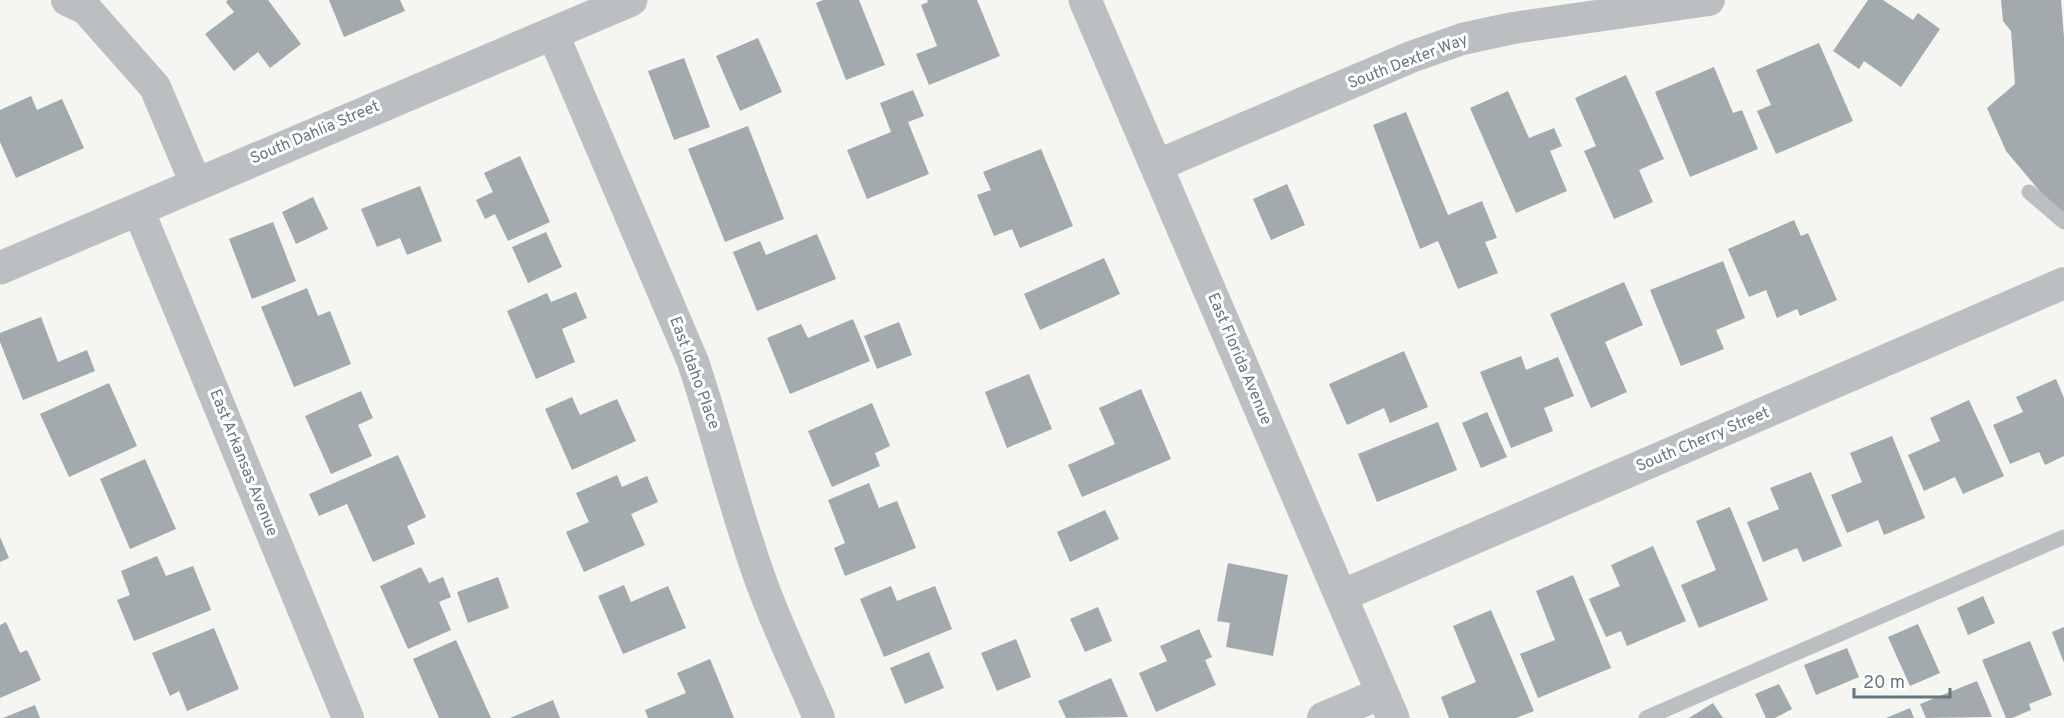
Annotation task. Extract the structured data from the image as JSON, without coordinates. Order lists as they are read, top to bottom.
{
  "streets": {
    "street": [
      "South Dexter Way",
      "South Dahlia Street",
      "East Florida Avenue",
      "East Idaho Place",
      "South Cherry Street",
      "East Arkansas Avenue"
    ]
  },
  "crossings": [
    ["South Dexter Way", "East Florida Avenue"],
    ["South Dahlia Street", "East Idaho Place"],
    ["South Dahlia Street", "East Arkansas Avenue"],
    ["East Florida Avenue", "South Cherry Street"]
  ],
  "scale_bar": "20 m"
}
